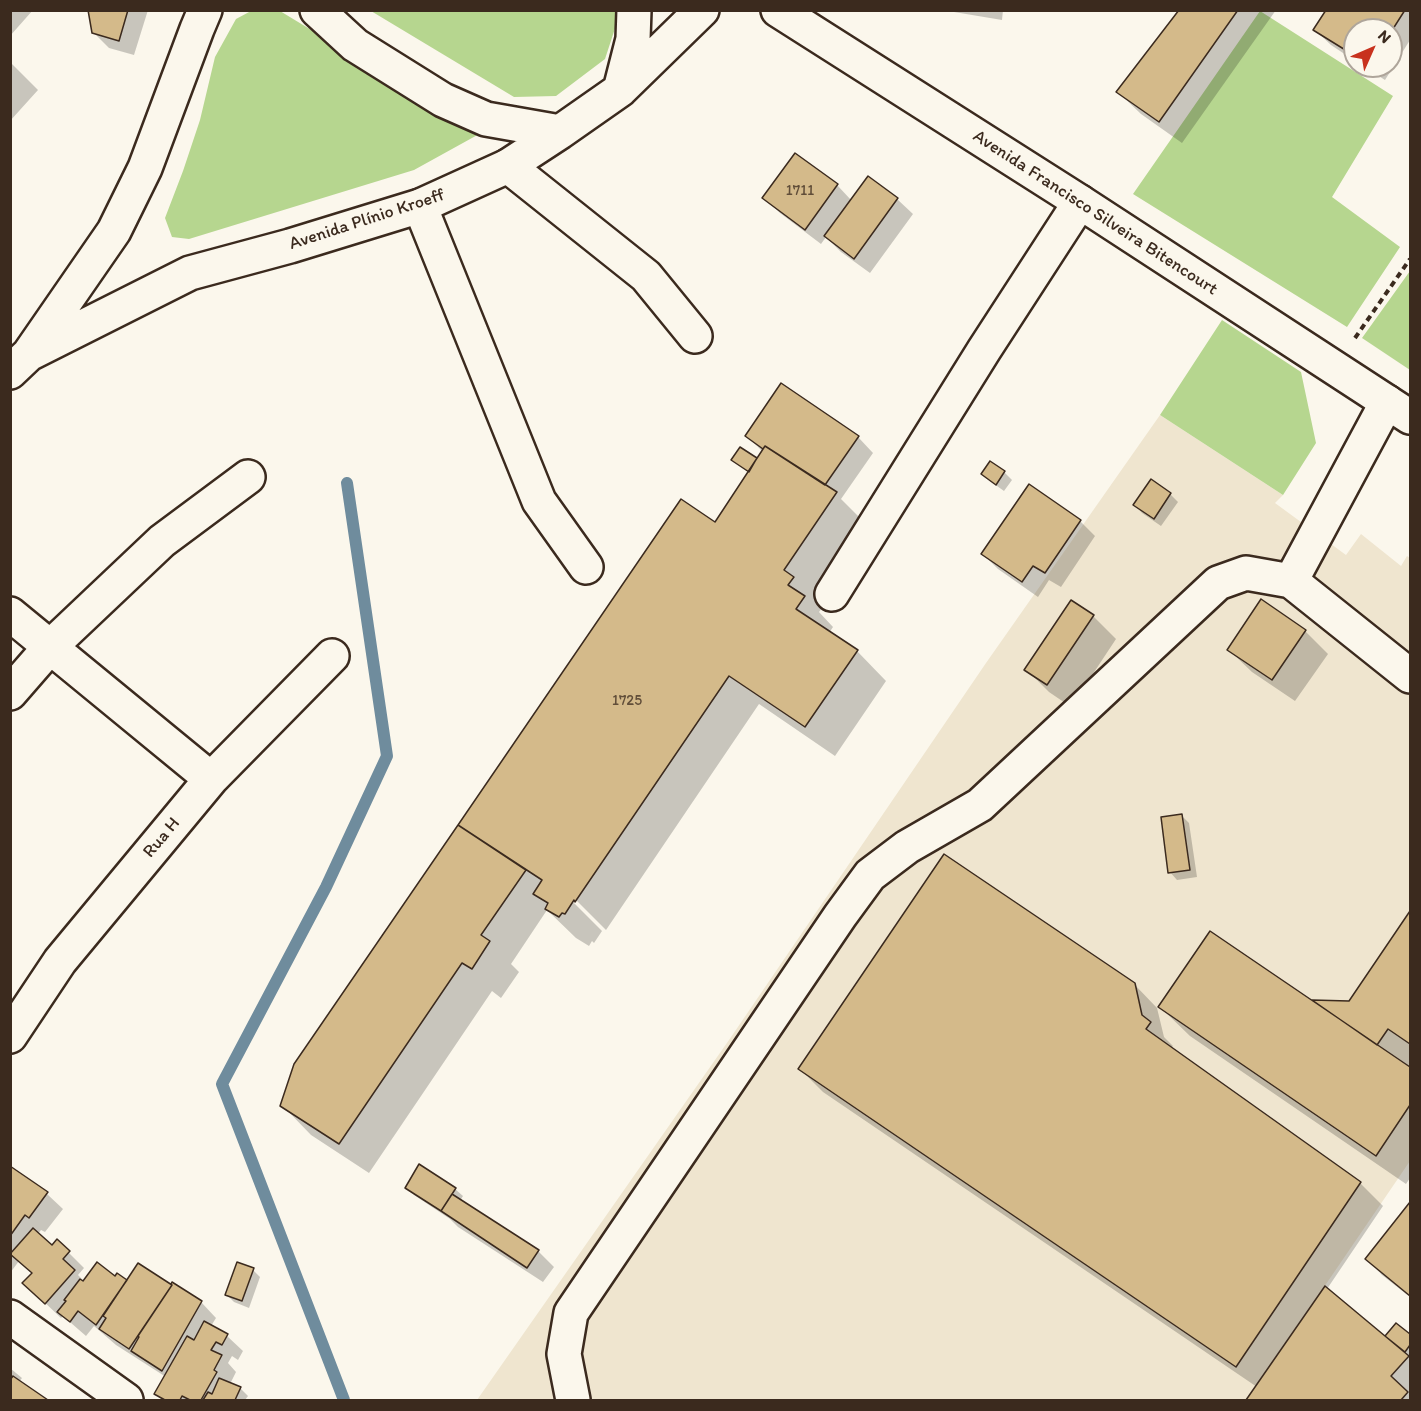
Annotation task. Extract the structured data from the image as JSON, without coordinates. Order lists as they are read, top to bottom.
{
  "streets": {
    "main road": ["Avenida Francisco Silveira Bitencourt", "Avenida Plínio Kroeff", "Rua H"]
  },
  "house_numbers": ["1711", "1725"],
  "north": "top right"
}
